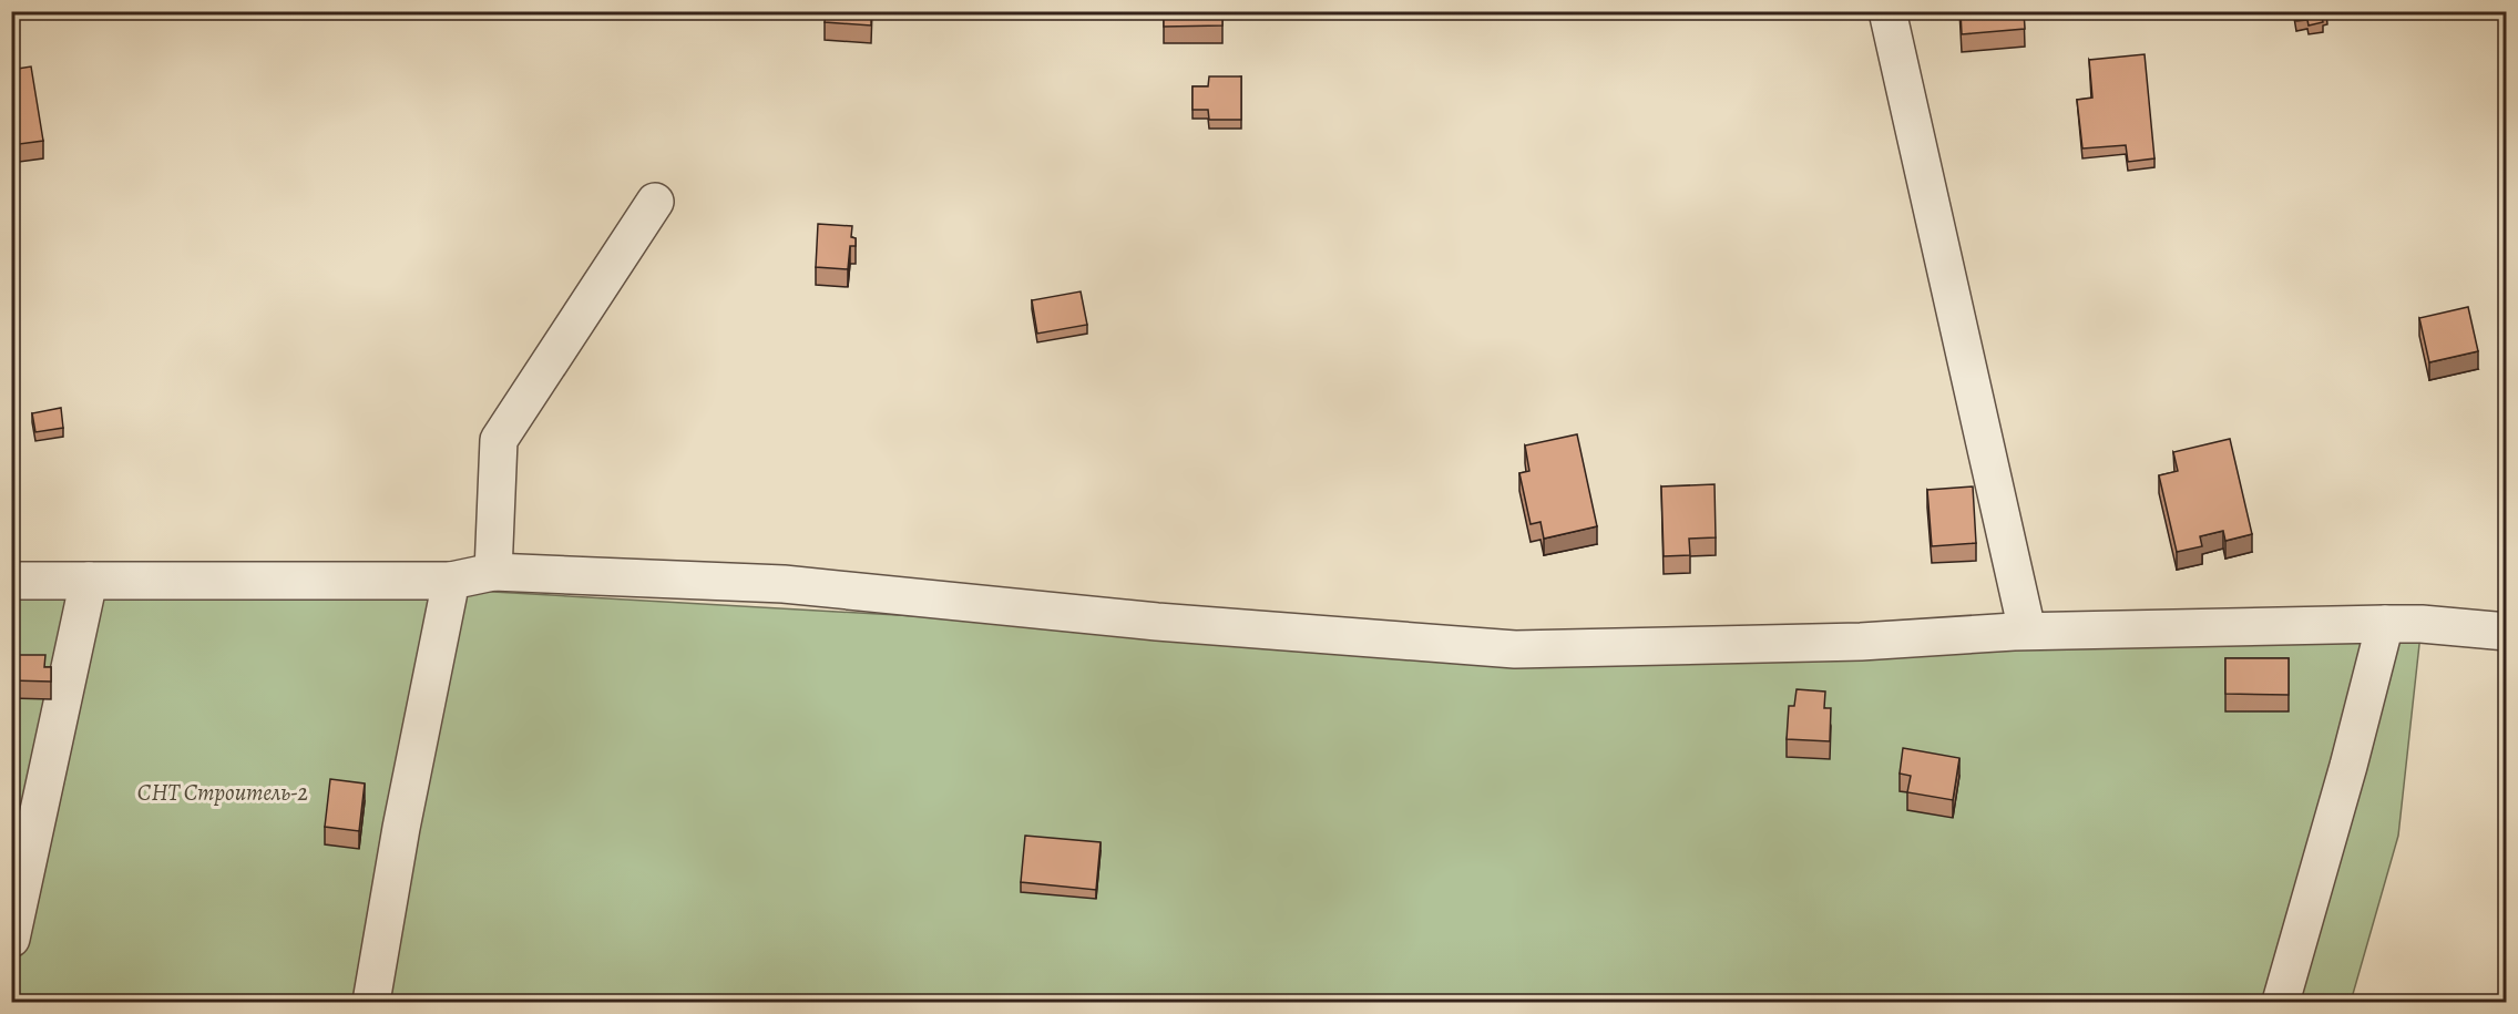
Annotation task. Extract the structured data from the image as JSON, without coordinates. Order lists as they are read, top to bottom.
{
  "parks": ["СНТ Строитель-2"]
}
